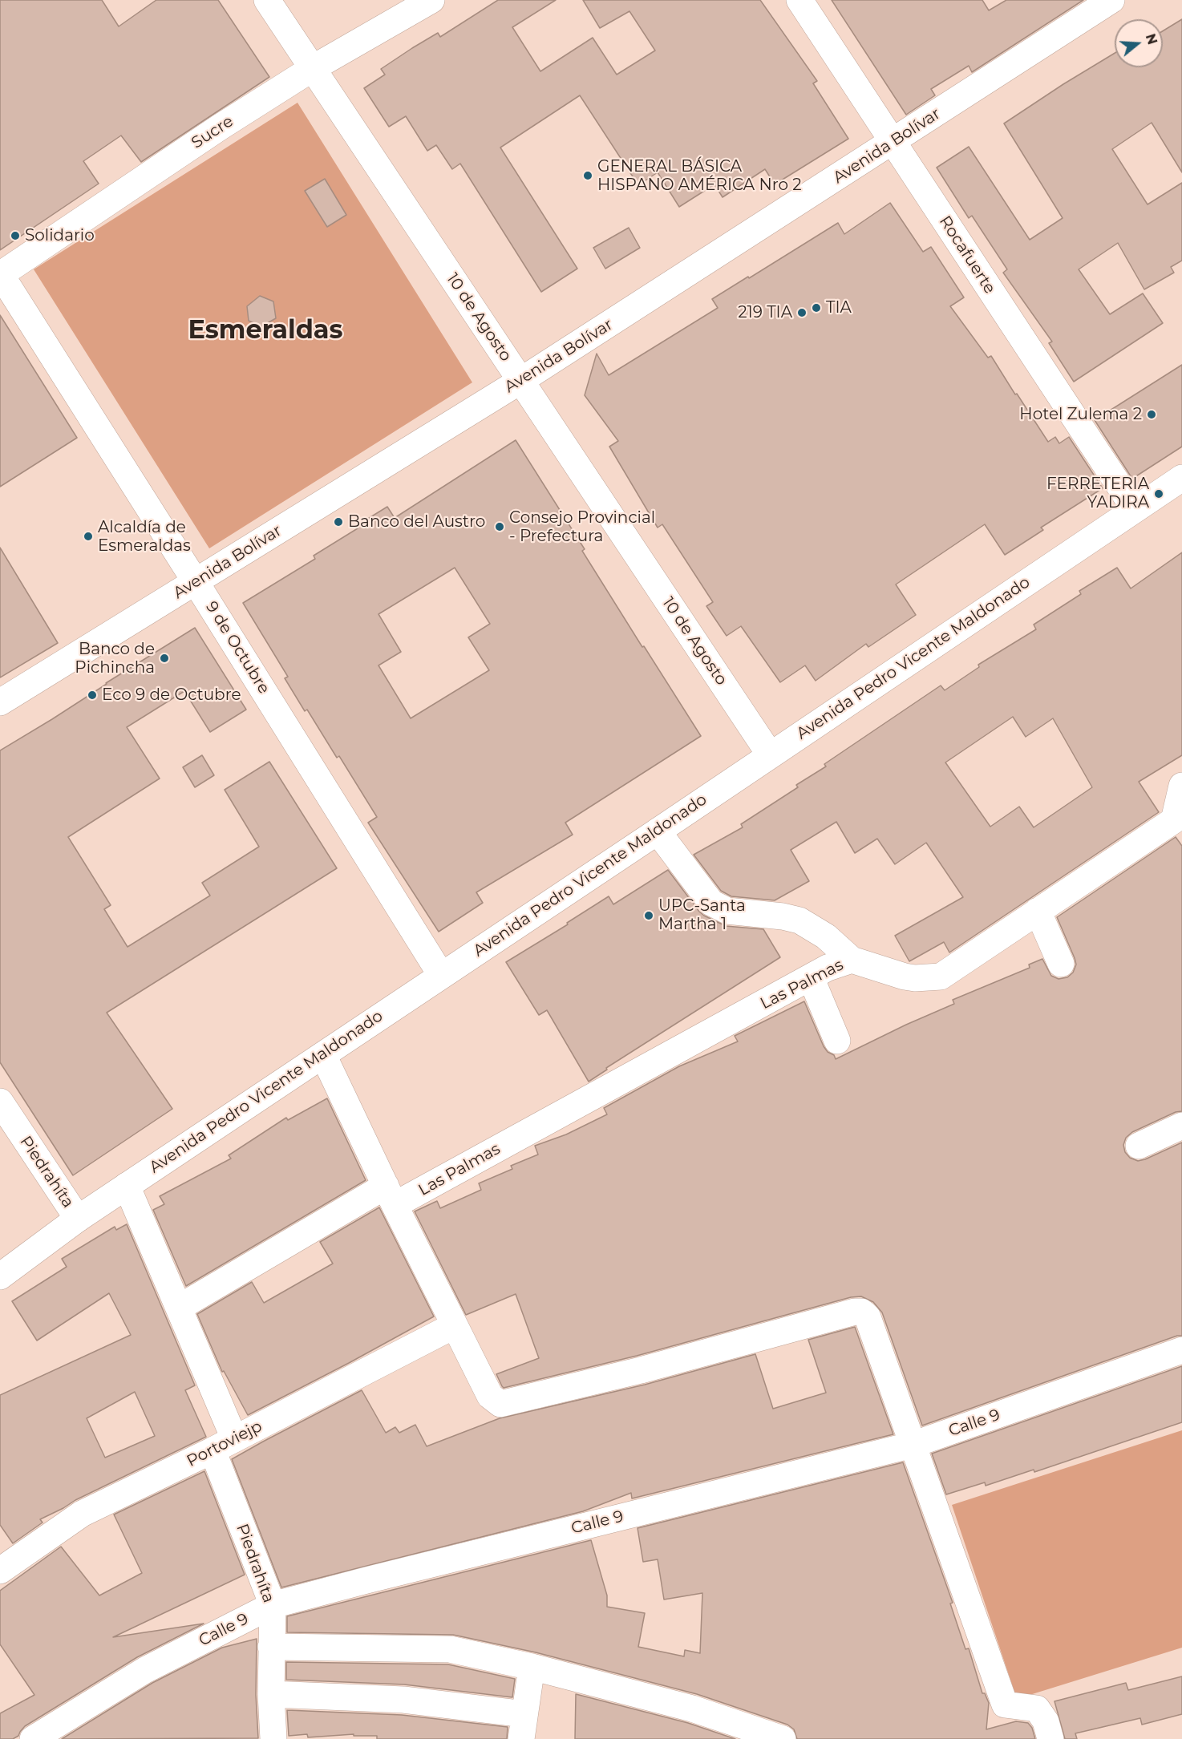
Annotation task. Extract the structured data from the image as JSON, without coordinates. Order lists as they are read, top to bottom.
{
  "streets": {
    "street": [
      "Sucre",
      "Avenida Bolívar",
      "Rocafuerte",
      "10 de Agosto",
      "9 de Octubre",
      "Avenida Pedro Vicente Maldonado",
      "Las Palmas",
      "Piedrahíta",
      "Calle 9",
      "Portoviejp"
    ]
  },
  "crossings": [
    ["Sucre", "10 de Agosto"],
    ["Sucre", "9 de Octubre"],
    ["Avenida Bolívar", "Rocafuerte"],
    ["Avenida Bolívar", "10 de Agosto"],
    ["Avenida Bolívar", "9 de Octubre"],
    ["Rocafuerte", "Avenida Pedro Vicente Maldonado"],
    ["10 de Agosto", "Avenida Pedro Vicente Maldonado"],
    ["9 de Octubre", "Avenida Pedro Vicente Maldonado"],
    ["Avenida Pedro Vicente Maldonado", "Piedrahíta"],
    ["Las Palmas", "Piedrahíta"],
    ["Piedrahíta", "Calle 9"],
    ["Piedrahíta", "Portoviejp"]
  ],
  "districts": ["Esmeraldas"],
  "places": [
    "GENERAL BÁSICA HISPANO AMÉRICA Nro 2",
    "Solidario",
    "TIA",
    "219 TIA",
    "Hotel Zulema 2",
    "FERRETERIA YADIRA",
    "Banco del Austro",
    "Consejo Provincial - Prefectura",
    "Alcaldía de Esmeraldas",
    "Banco de Pichincha",
    "Eco 9 de Octubre",
    "UPC-Santa Martha 1"
  ],
  "north": "right"
}
